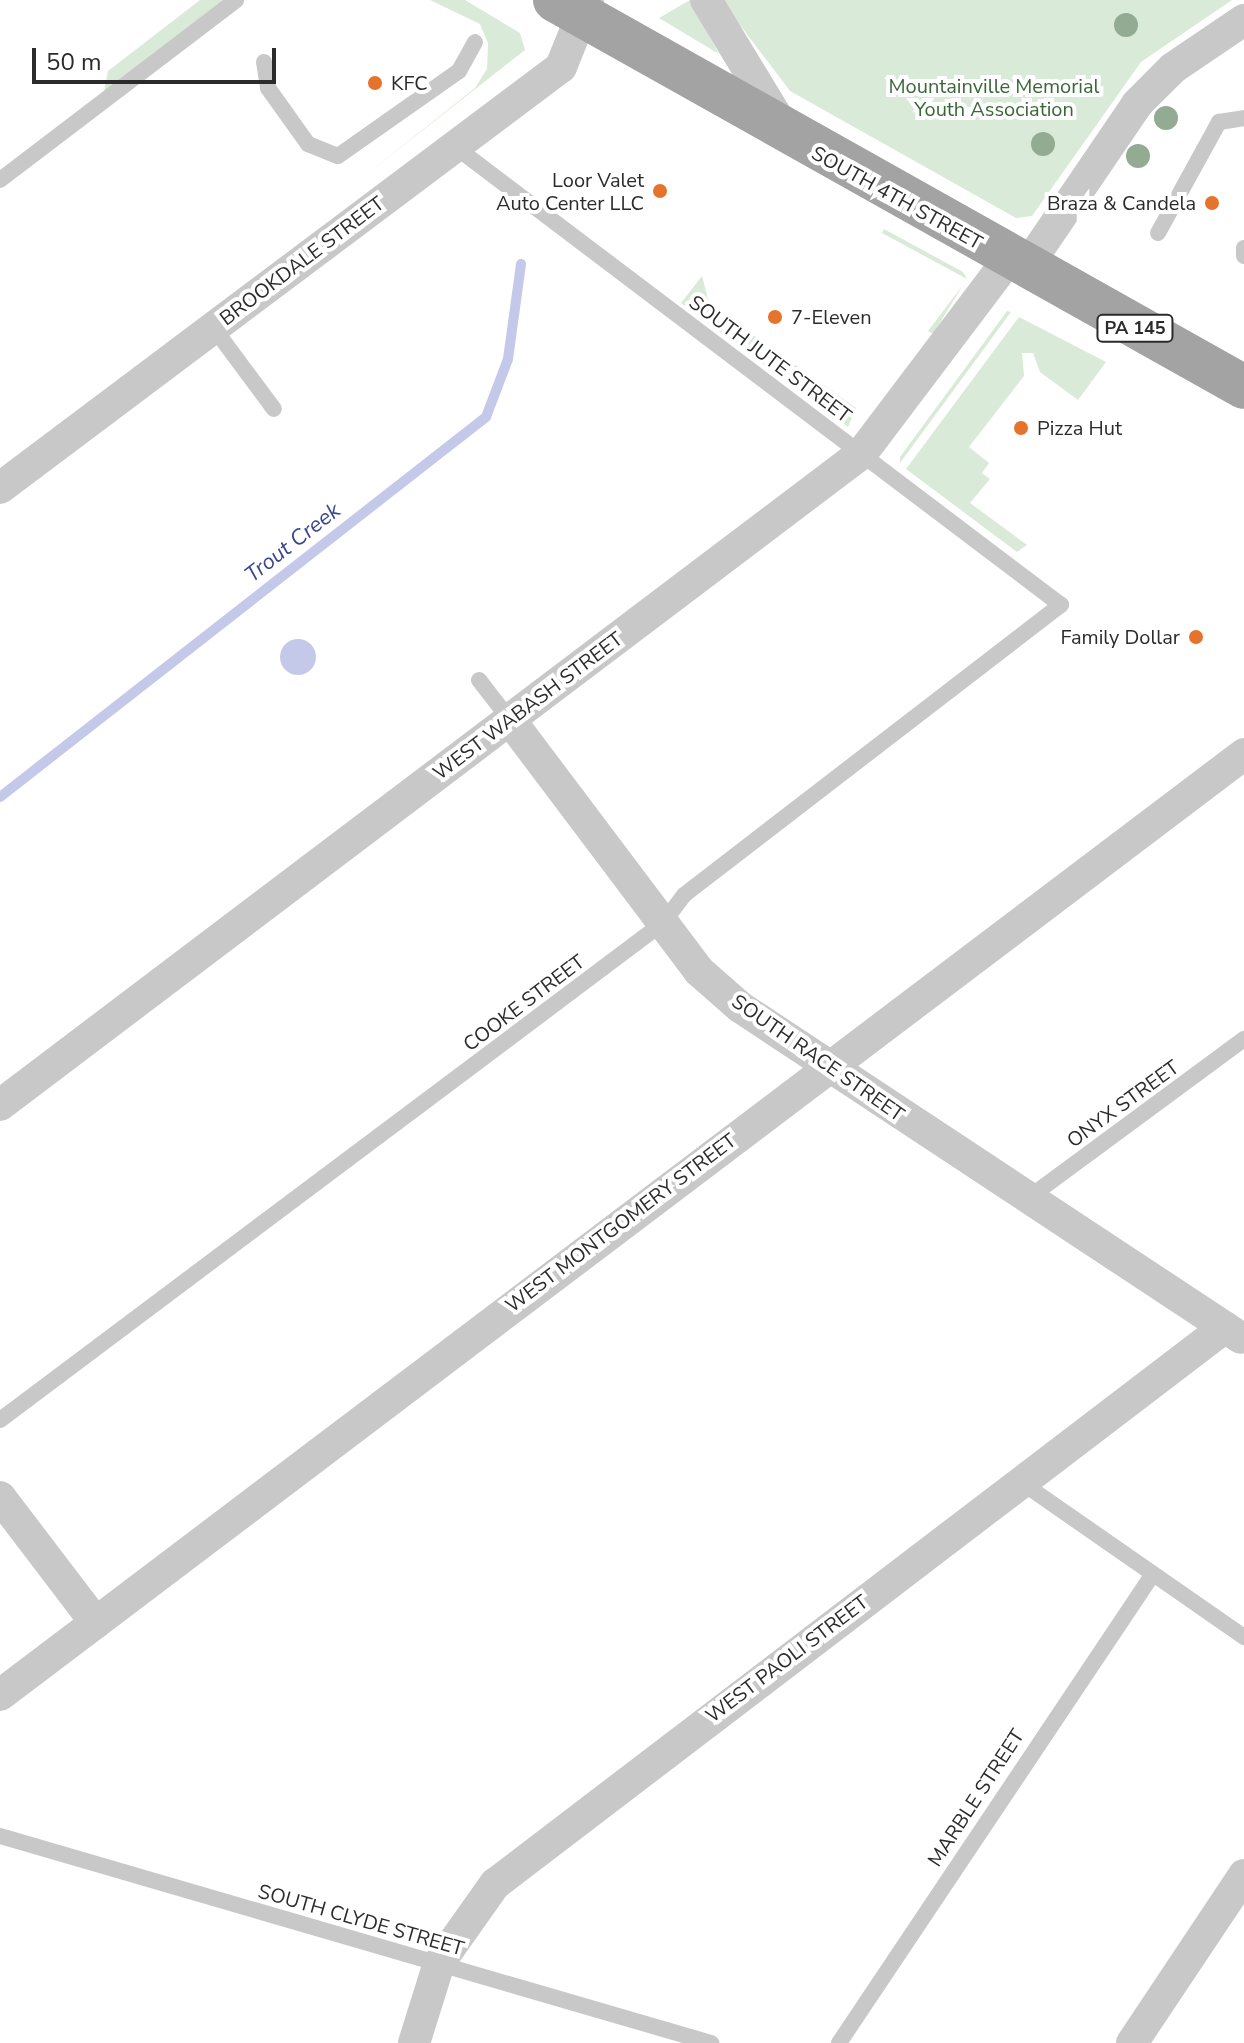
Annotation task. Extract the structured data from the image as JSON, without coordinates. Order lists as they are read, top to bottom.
{
  "streets": {
    "main road": ["SOUTH 4TH STREET", "PA 145"],
    "street": [
      "BROOKDALE STREET",
      "WEST WABASH STREET",
      "SOUTH RACE STREET",
      "WEST MONTGOMERY STREET",
      "WEST PAOLI STREET"
    ],
    "lane": [
      "SOUTH JUTE STREET",
      "COOKE STREET",
      "ONYX STREET",
      "MARBLE STREET",
      "SOUTH CLYDE STREET"
    ]
  },
  "crossings": [
    ["SOUTH 4TH STREET", "BROOKDALE STREET"],
    ["SOUTH 4TH STREET", "WEST WABASH STREET"],
    ["BROOKDALE STREET", "SOUTH JUTE STREET"],
    ["SOUTH JUTE STREET", "WEST WABASH STREET"],
    ["SOUTH JUTE STREET", "COOKE STREET"],
    ["WEST WABASH STREET", "SOUTH RACE STREET"],
    ["COOKE STREET", "SOUTH RACE STREET"],
    ["SOUTH RACE STREET", "ONYX STREET"],
    ["SOUTH RACE STREET", "WEST MONTGOMERY STREET"],
    ["SOUTH RACE STREET", "WEST PAOLI STREET"],
    ["WEST PAOLI STREET", "SOUTH CLYDE STREET"]
  ],
  "water": ["Trout Creek"],
  "parks": ["Mountainville Memorial Youth Association"],
  "places": [
    "KFC",
    "Loor Valet Auto Center LLC",
    "Braza & Candela",
    "7-Eleven",
    "Pizza Hut",
    "Family Dollar"
  ],
  "scale_bar": "50 m"
}
